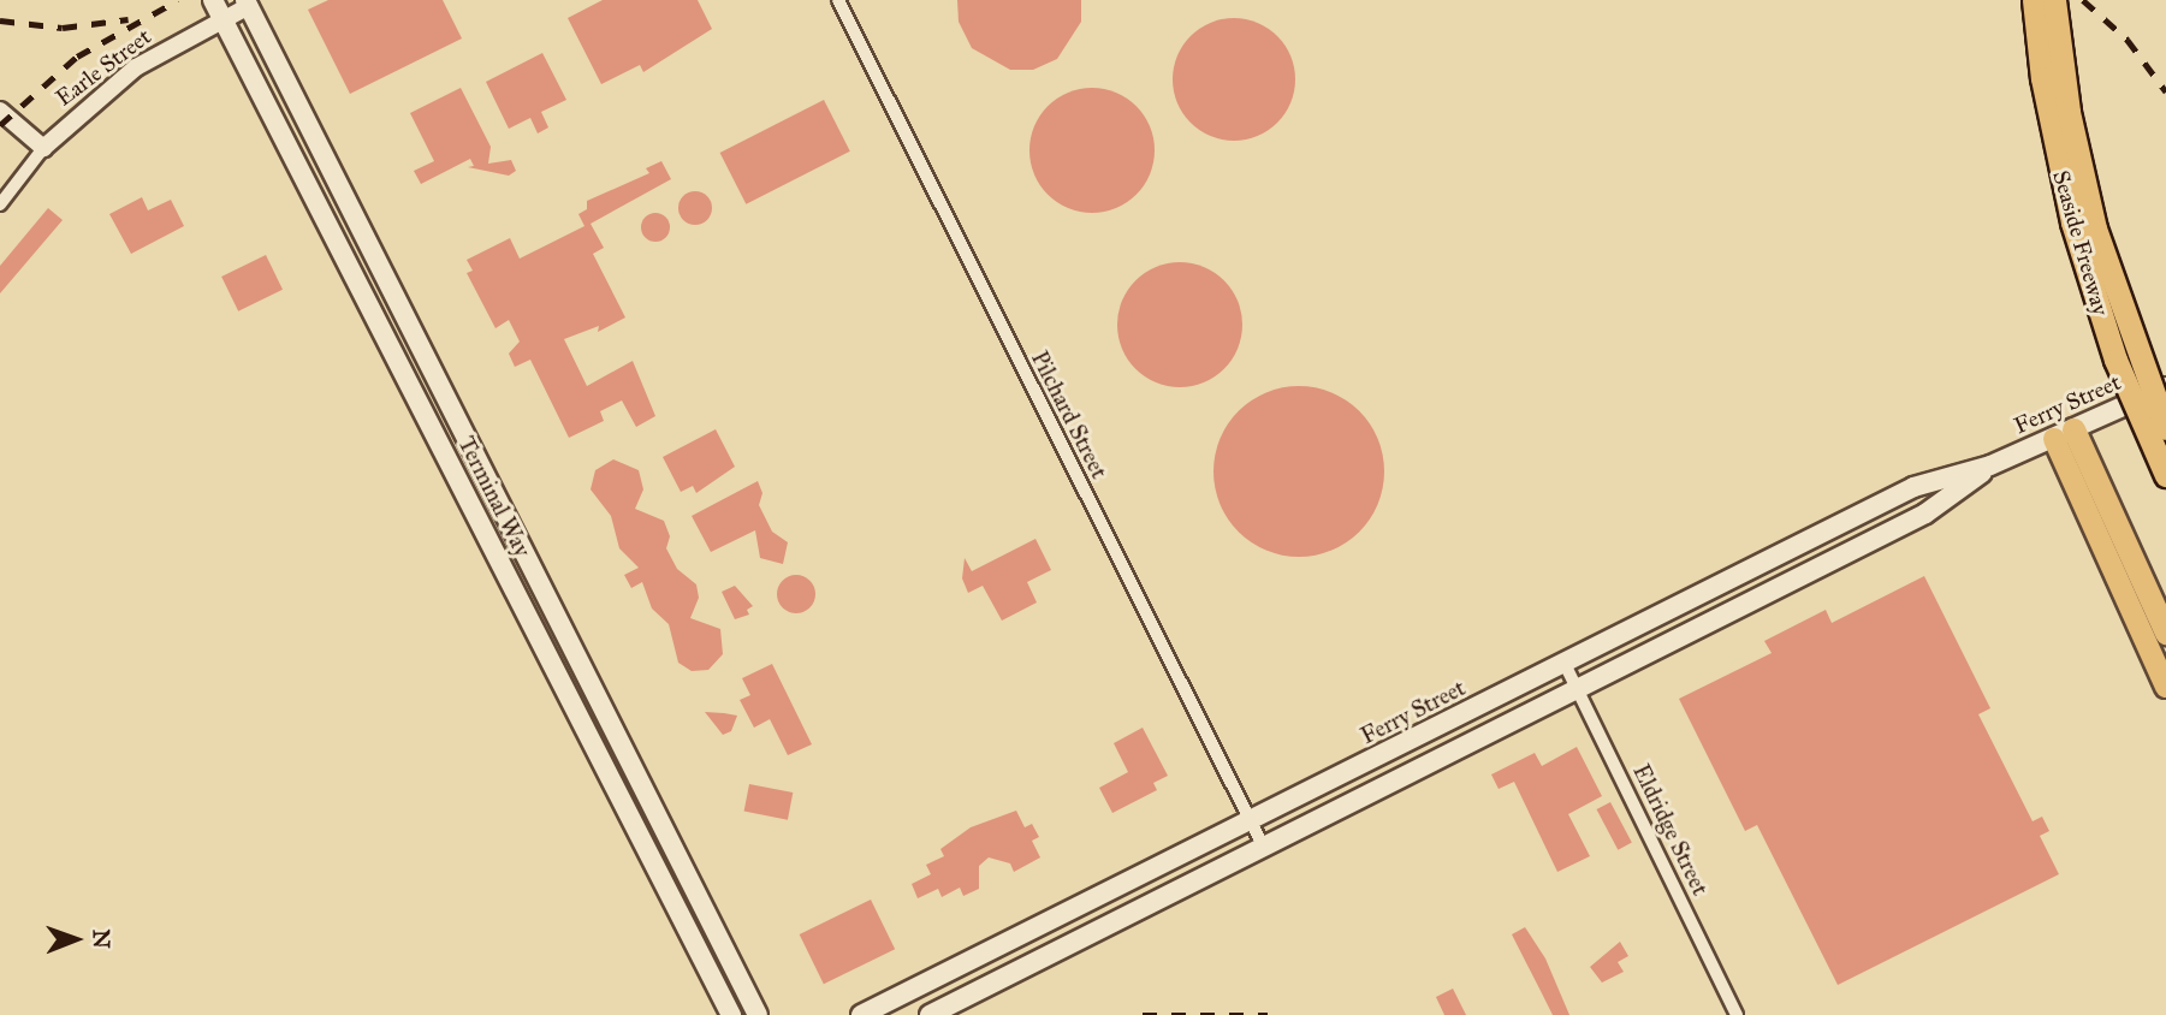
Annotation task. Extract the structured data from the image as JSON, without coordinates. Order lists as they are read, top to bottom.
{
  "streets": {
    "highway": ["Seaside Freeway"],
    "main road": ["Ferry Street", "Terminal Way"],
    "street": ["Earle Street", "Pilchard Street", "Eldridge Street"]
  },
  "crossings": [
    ["Earle Street", "Terminal Way"],
    ["Ferry Street", "Pilchard Street"],
    ["Ferry Street", "Eldridge Street"]
  ],
  "north": "right"
}
